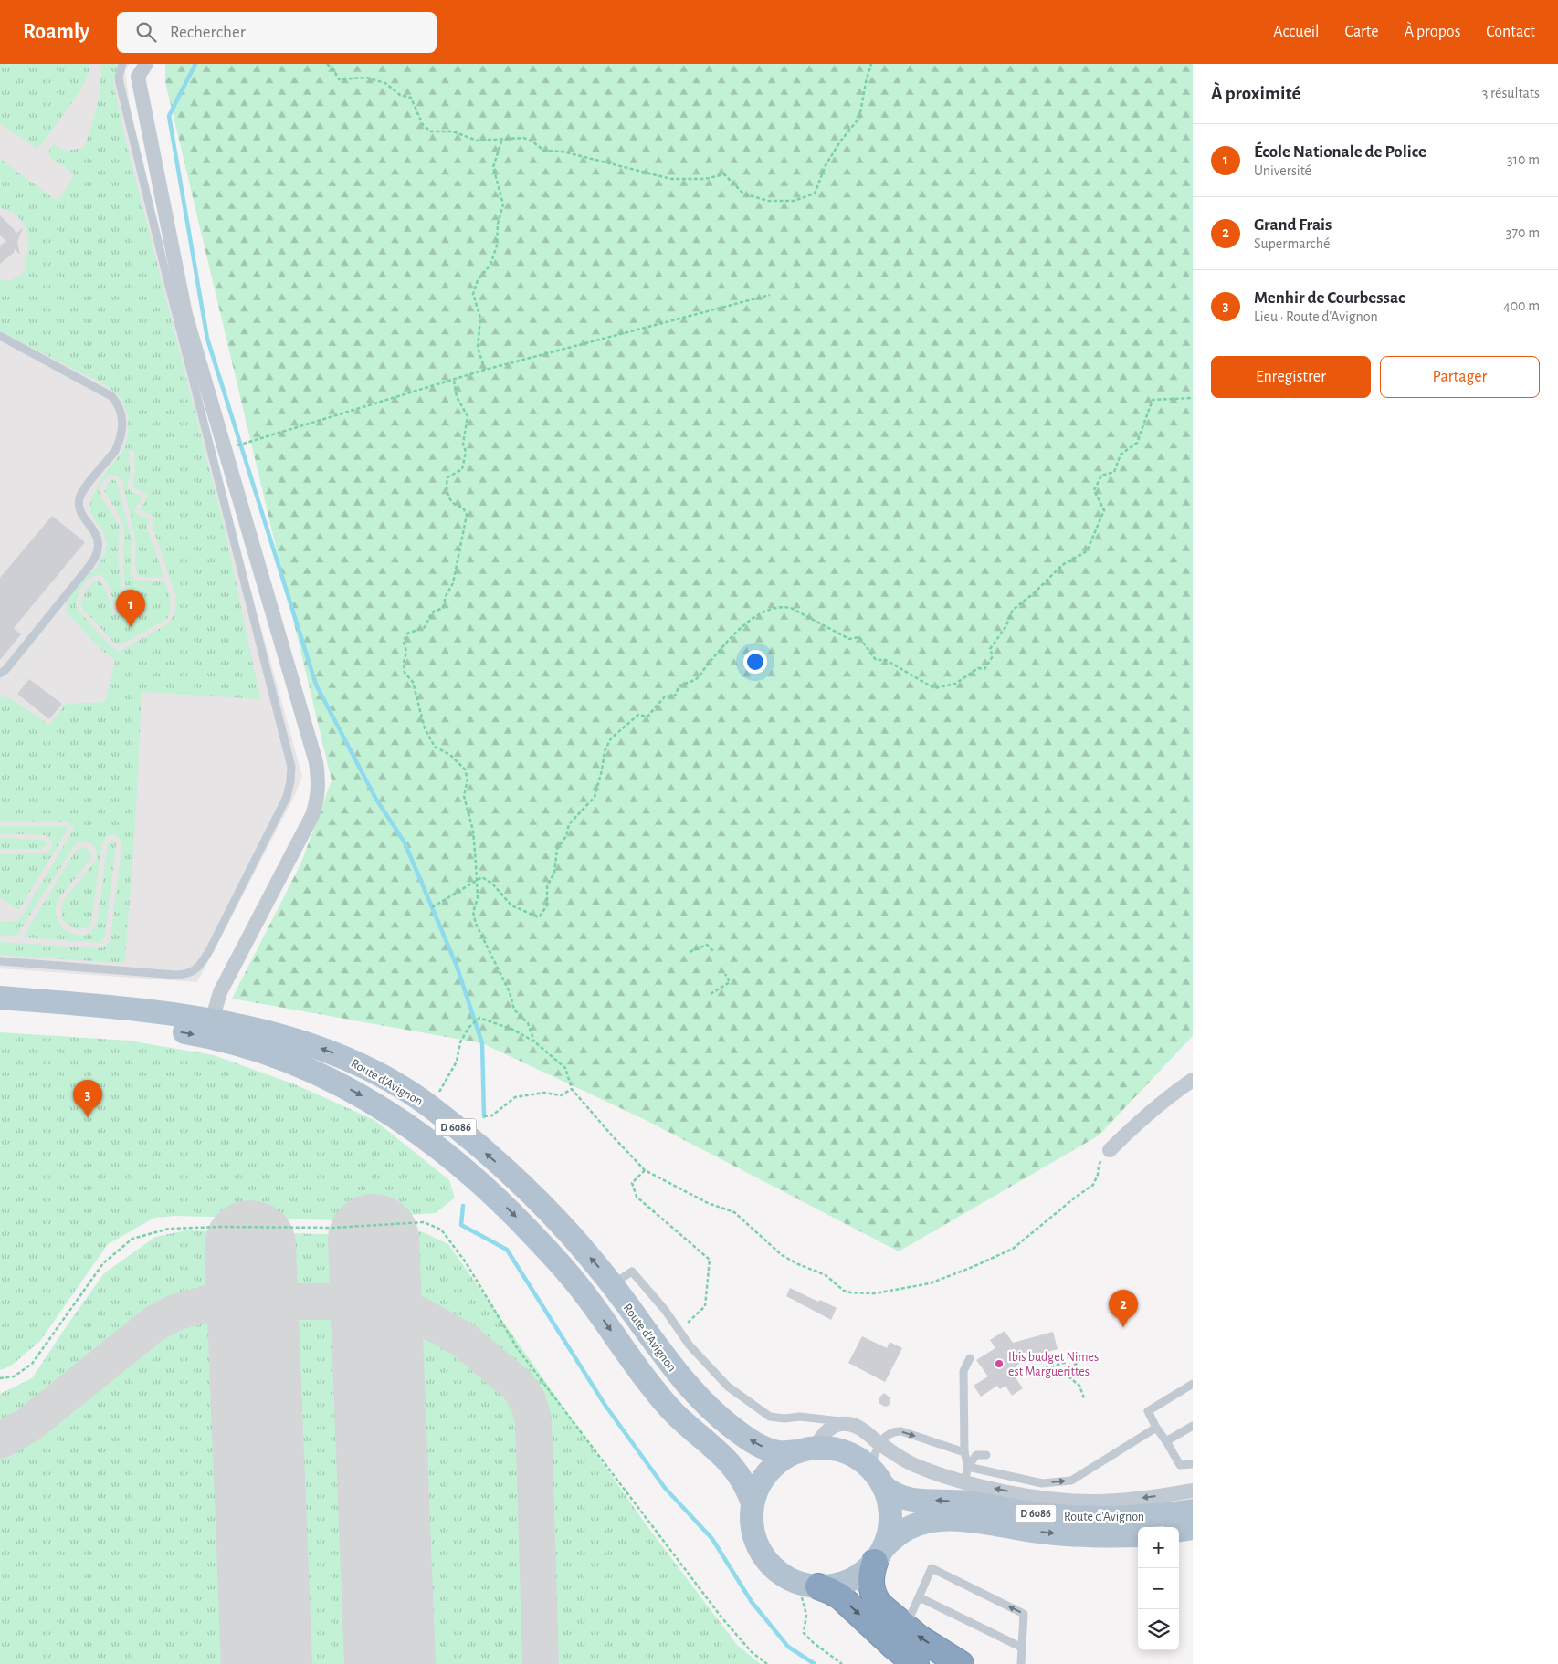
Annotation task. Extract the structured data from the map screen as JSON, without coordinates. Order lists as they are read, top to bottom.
{
  "streets": {
    "main road": ["Route d'Avignon", "D 6086"]
  },
  "places": ["Ibis budget Nimes est Marguerittes"],
  "page": {
    "header": "Roamly",
    "search": "Rechercher",
    "nav": [
      "Accueil",
      "Carte",
      "À propos",
      "Contact"
    ],
    "heading": ["À proximité", "3 résultats"],
    "list": [
      {
        "mark": "1",
        "name": "École Nationale de Police",
        "note": "Université",
        "value": "310 m"
      },
      {
        "mark": "2",
        "name": "Grand Frais",
        "note": "Supermarché",
        "value": "370 m"
      },
      {
        "mark": "3",
        "name": "Menhir de Courbessac",
        "note": "Lieu · Route d'Avignon",
        "value": "400 m"
      }
    ],
    "buttons": ["Enregistrer", "Partager"],
    "pins": ["1", "3", "2"],
    "map_buttons": ["+", "−"]
  }
}
